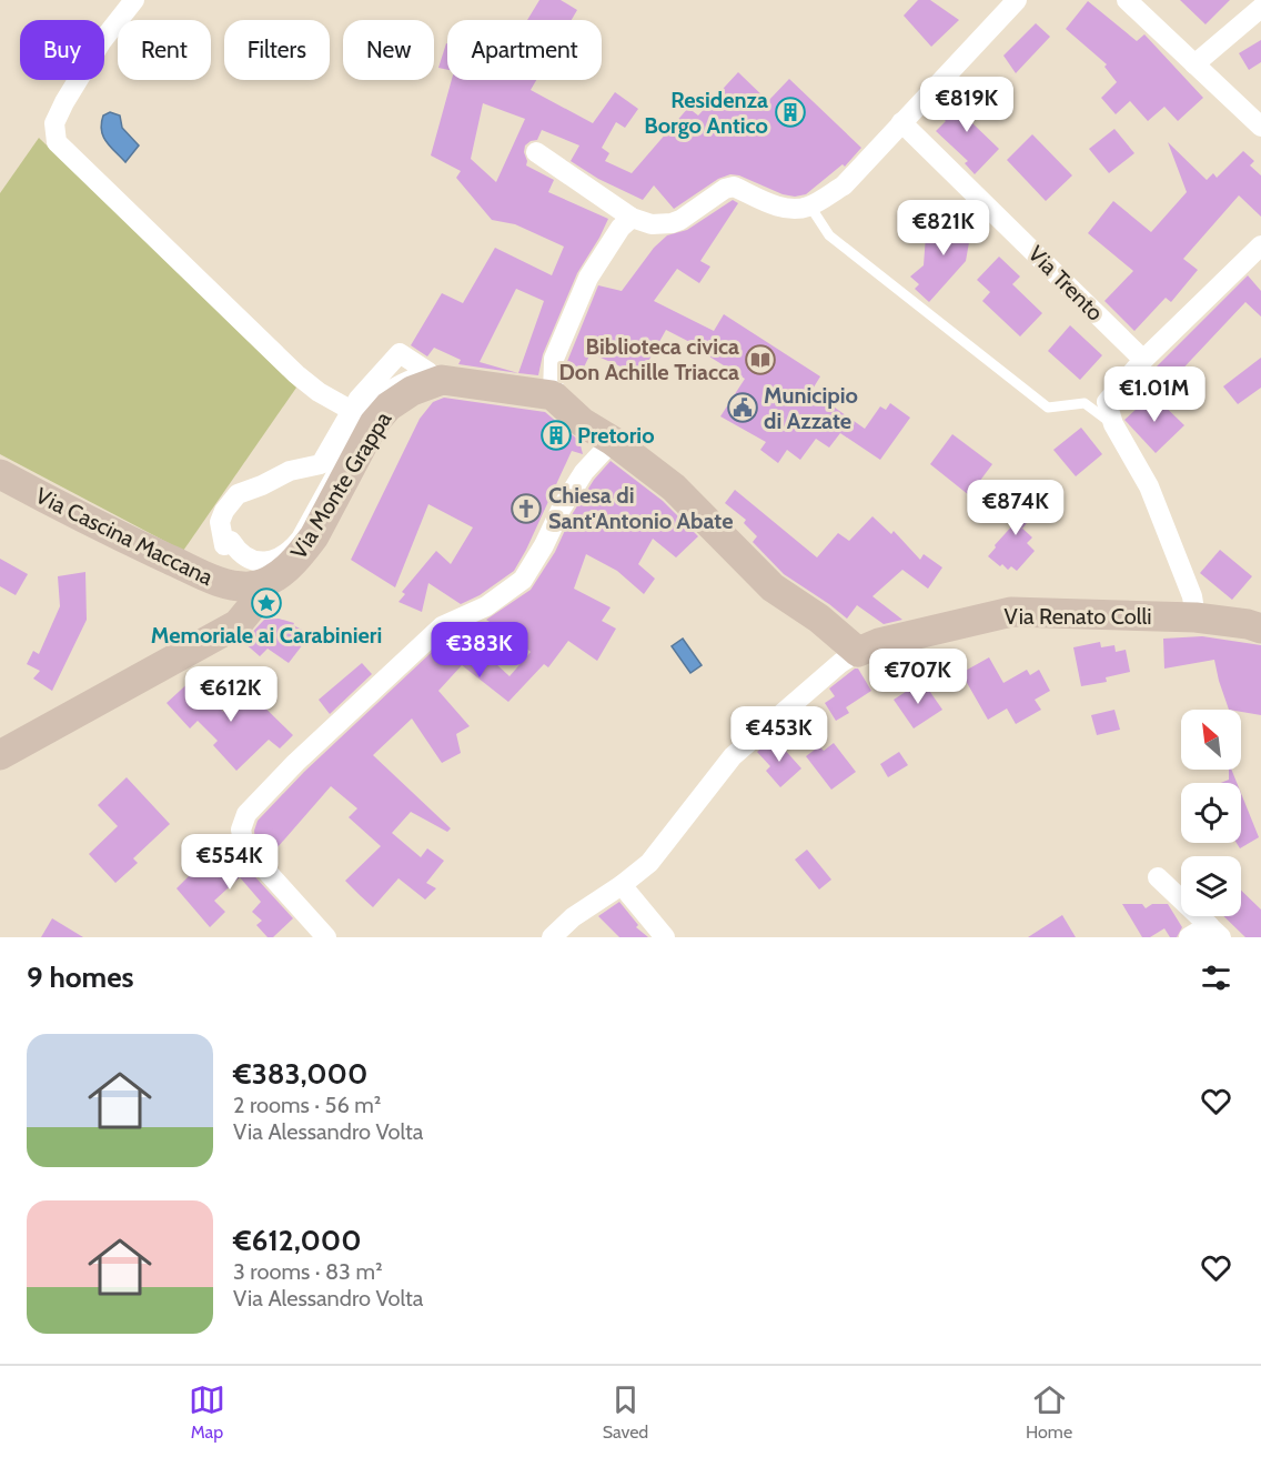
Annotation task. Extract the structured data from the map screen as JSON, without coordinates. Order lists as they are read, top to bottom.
{
  "streets": {
    "street": [
      "Via Trento",
      "Via Monte Grappa",
      "Via Cascina Maccana",
      "Via Renato Colli"
    ]
  },
  "crossings": [
    ["Via Monte Grappa", "Via Cascina Maccana"]
  ],
  "places": {
    "building": ["Residenza Borgo Antico", "Pretorio"],
    "library": ["Biblioteca civica Don Achille Triacca"],
    "public building": ["Municipio di Azzate"],
    "church": ["Chiesa di Sant'Antonio Abate"],
    "place": ["Memoriale ai Carabinieri"]
  },
  "north": "top left",
  "page": {
    "chip": [
      "Buy",
      "Rent",
      "Filters",
      "New",
      "Apartment"
    ],
    "price": [
      "€819K",
      "€821K",
      "€1.01M",
      "€874K",
      "€383K",
      "€707K",
      "€612K",
      "€453K",
      "€554K"
    ],
    "heading": "9 homes",
    "list": [
      {
        "name": "€383,000",
        "note": "2 rooms · 56 m² · Via Alessandro Volta"
      },
      {
        "name": "€612,000",
        "note": "3 rooms · 83 m² · Via Alessandro Volta"
      }
    ],
    "tabs": ["Map", "Saved", "Home"]
  }
}
